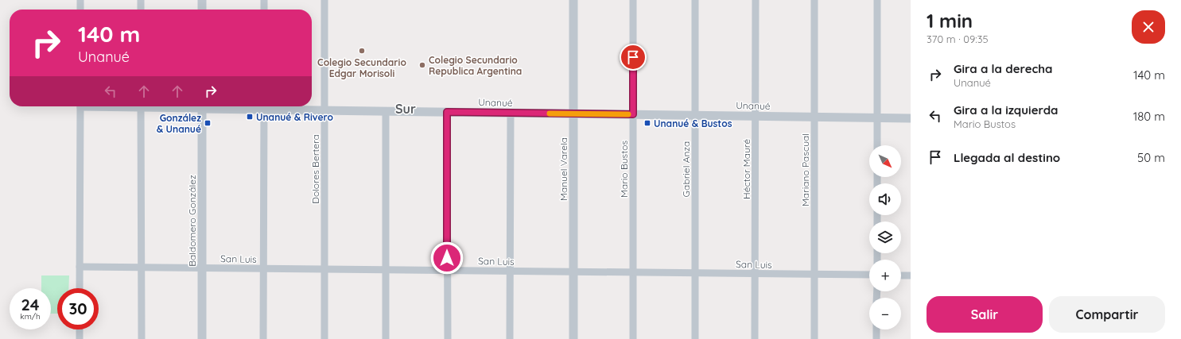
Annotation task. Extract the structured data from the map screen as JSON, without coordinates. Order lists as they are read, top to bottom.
{
  "streets": {
    "street": [
      "Unanué",
      "Dolores Bertera",
      "Manuel Varela",
      "Mario Bustos",
      "Gabriel Anza",
      "Héctor Mauré",
      "Mariano Pascual",
      "Baldomero González",
      "San Luis"
    ]
  },
  "crossings": [
    ["Unanué", "Dolores Bertera"],
    ["Unanué", "Manuel Varela"],
    ["Unanué", "Mario Bustos"],
    ["Unanué", "Gabriel Anza"],
    ["Unanué", "Héctor Mauré"],
    ["Unanué", "Mariano Pascual"],
    ["Dolores Bertera", "San Luis"],
    ["Manuel Varela", "San Luis"],
    ["Mario Bustos", "San Luis"],
    ["Gabriel Anza", "San Luis"],
    ["Héctor Mauré", "San Luis"],
    ["Mariano Pascual", "San Luis"],
    ["Baldomero González", "San Luis"]
  ],
  "districts": ["Sur"],
  "places": {
    "other": ["Colegio Secundario Edgar Morisoli", "Colegio Secundario Republica Argentina"],
    "transit": ["Unanué & Rivero", "González & Unanué", "Unanué & Bustos"]
  },
  "north": "bottom right",
  "page": {
    "heading": ["1 min", "370 m · 09:35"],
    "turn": ["140 m", "Unanué"],
    "list": [
      {
        "name": "Gira a la derecha",
        "note": "Unanué",
        "value": "140 m"
      },
      {
        "name": "Gira a la izquierda",
        "note": "Mario Bustos",
        "value": "180 m"
      },
      {
        "name": "Llegada al destino",
        "value": "50 m"
      }
    ],
    "map_buttons": ["+", "−"],
    "speed": "24 km/h",
    "limit": "30",
    "buttons": ["Salir", "Compartir"]
  }
}
